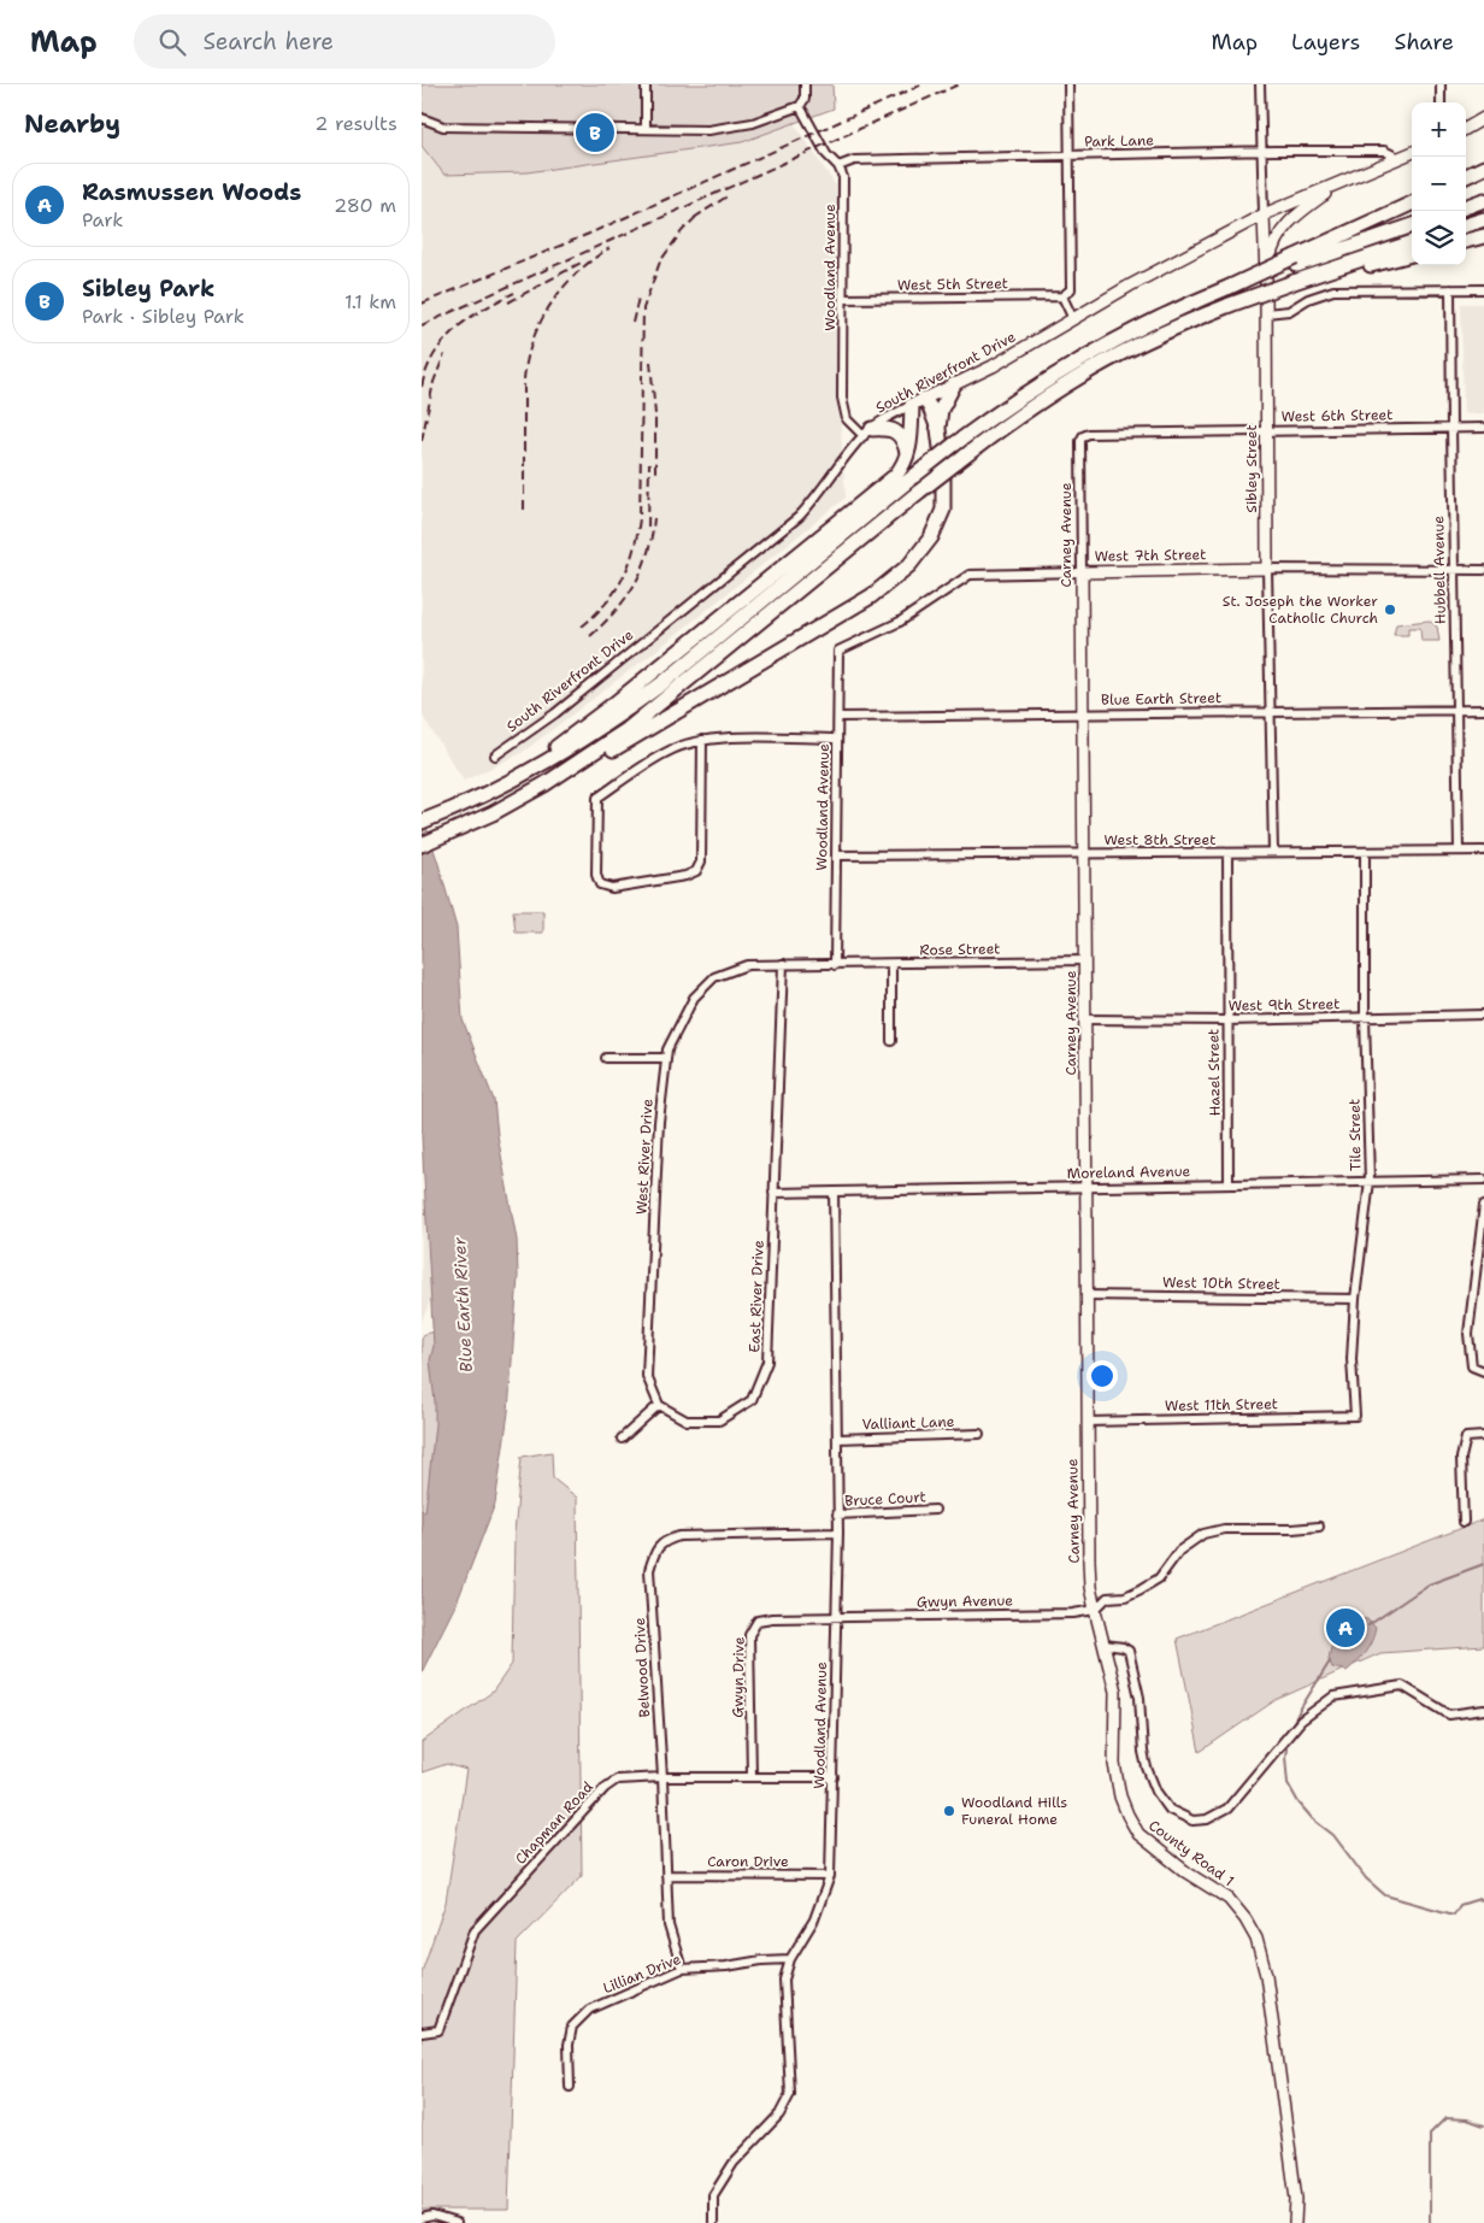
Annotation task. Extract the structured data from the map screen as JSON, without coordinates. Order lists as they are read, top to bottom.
{
  "streets": {
    "main road": [
      "South Riverfront Drive",
      "Sibley Street",
      "Carney Avenue",
      "West 7th Street",
      "County Road 1"
    ],
    "street": [
      "Park Lane",
      "Woodland Avenue",
      "West 5th Street",
      "West 6th Street",
      "Hubbell Avenue",
      "Blue Earth Street",
      "West 8th Street",
      "Rose Street",
      "West 9th Street",
      "Hazel Street",
      "Tile Street",
      "West River Drive",
      "Moreland Avenue",
      "West 10th Street",
      "East River Drive",
      "West 11th Street",
      "Valliant Lane",
      "Bruce Court",
      "Gwyn Avenue",
      "Belwood Drive",
      "Gwyn Drive",
      "Chapman Road",
      "Caron Drive",
      "Lillian Drive"
    ]
  },
  "crossings": [
    ["Park Lane", "Woodland Avenue"],
    ["Park Lane", "South Riverfront Drive"],
    ["Park Lane", "Sibley Street"],
    ["Woodland Avenue", "West 5th Street"],
    ["Woodland Avenue", "South Riverfront Drive"],
    ["Woodland Avenue", "West 7th Street"],
    ["Woodland Avenue", "Blue Earth Street"],
    ["Woodland Avenue", "West 8th Street"],
    ["Woodland Avenue", "Rose Street"],
    ["Woodland Avenue", "West River Drive"],
    ["Woodland Avenue", "Moreland Avenue"],
    ["Woodland Avenue", "Valliant Lane"],
    ["Woodland Avenue", "Bruce Court"],
    ["Woodland Avenue", "Gwyn Avenue"],
    ["Woodland Avenue", "Belwood Drive"],
    ["Woodland Avenue", "Gwyn Drive"],
    ["Woodland Avenue", "Chapman Road"],
    ["Woodland Avenue", "Caron Drive"],
    ["Woodland Avenue", "Lillian Drive"],
    ["South Riverfront Drive", "Sibley Street"],
    ["West 6th Street", "Sibley Street"],
    ["West 6th Street", "Carney Avenue"],
    ["West 6th Street", "Hubbell Avenue"],
    ["Sibley Street", "West 7th Street"],
    ["Sibley Street", "Blue Earth Street"],
    ["Sibley Street", "West 8th Street"],
    ["Carney Avenue", "West 7th Street"],
    ["Carney Avenue", "Blue Earth Street"],
    ["Carney Avenue", "West 8th Street"],
    ["Carney Avenue", "Rose Street"],
    ["Carney Avenue", "West 9th Street"],
    ["Carney Avenue", "Moreland Avenue"],
    ["Carney Avenue", "West 10th Street"],
    ["Carney Avenue", "West 11th Street"],
    ["Carney Avenue", "Gwyn Avenue"],
    ["Carney Avenue", "County Road 1"],
    ["West 7th Street", "Hubbell Avenue"],
    ["Hubbell Avenue", "Blue Earth Street"],
    ["Hubbell Avenue", "West 8th Street"],
    ["West 8th Street", "Hazel Street"],
    ["West 8th Street", "Tile Street"],
    ["Rose Street", "West River Drive"],
    ["West 9th Street", "Hazel Street"],
    ["West 9th Street", "Tile Street"],
    ["Hazel Street", "Moreland Avenue"],
    ["Tile Street", "Moreland Avenue"],
    ["Tile Street", "West 10th Street"],
    ["Tile Street", "West 11th Street"],
    ["West River Drive", "East River Drive"],
    ["Moreland Avenue", "East River Drive"],
    ["Gwyn Avenue", "Gwyn Drive"],
    ["Gwyn Avenue", "County Road 1"],
    ["Belwood Drive", "Chapman Road"],
    ["Belwood Drive", "Caron Drive"],
    ["Belwood Drive", "Lillian Drive"],
    ["Gwyn Drive", "Chapman Road"]
  ],
  "water": ["Blue Earth River"],
  "places": ["St. Joseph the Worker Catholic Church", "Woodland Hills Funeral Home"],
  "page": {
    "header": "Map",
    "search": "Search here",
    "nav": ["Map", "Layers", "Share"],
    "heading": ["Nearby", "2 results"],
    "map_buttons": ["+", "−"],
    "pins": ["B", "A"],
    "list": [
      {
        "mark": "A",
        "name": "Rasmussen Woods",
        "note": "Park",
        "value": "280 m"
      },
      {
        "mark": "B",
        "name": "Sibley Park",
        "note": "Park · Sibley Park",
        "value": "1.1 km"
      }
    ]
  }
}
